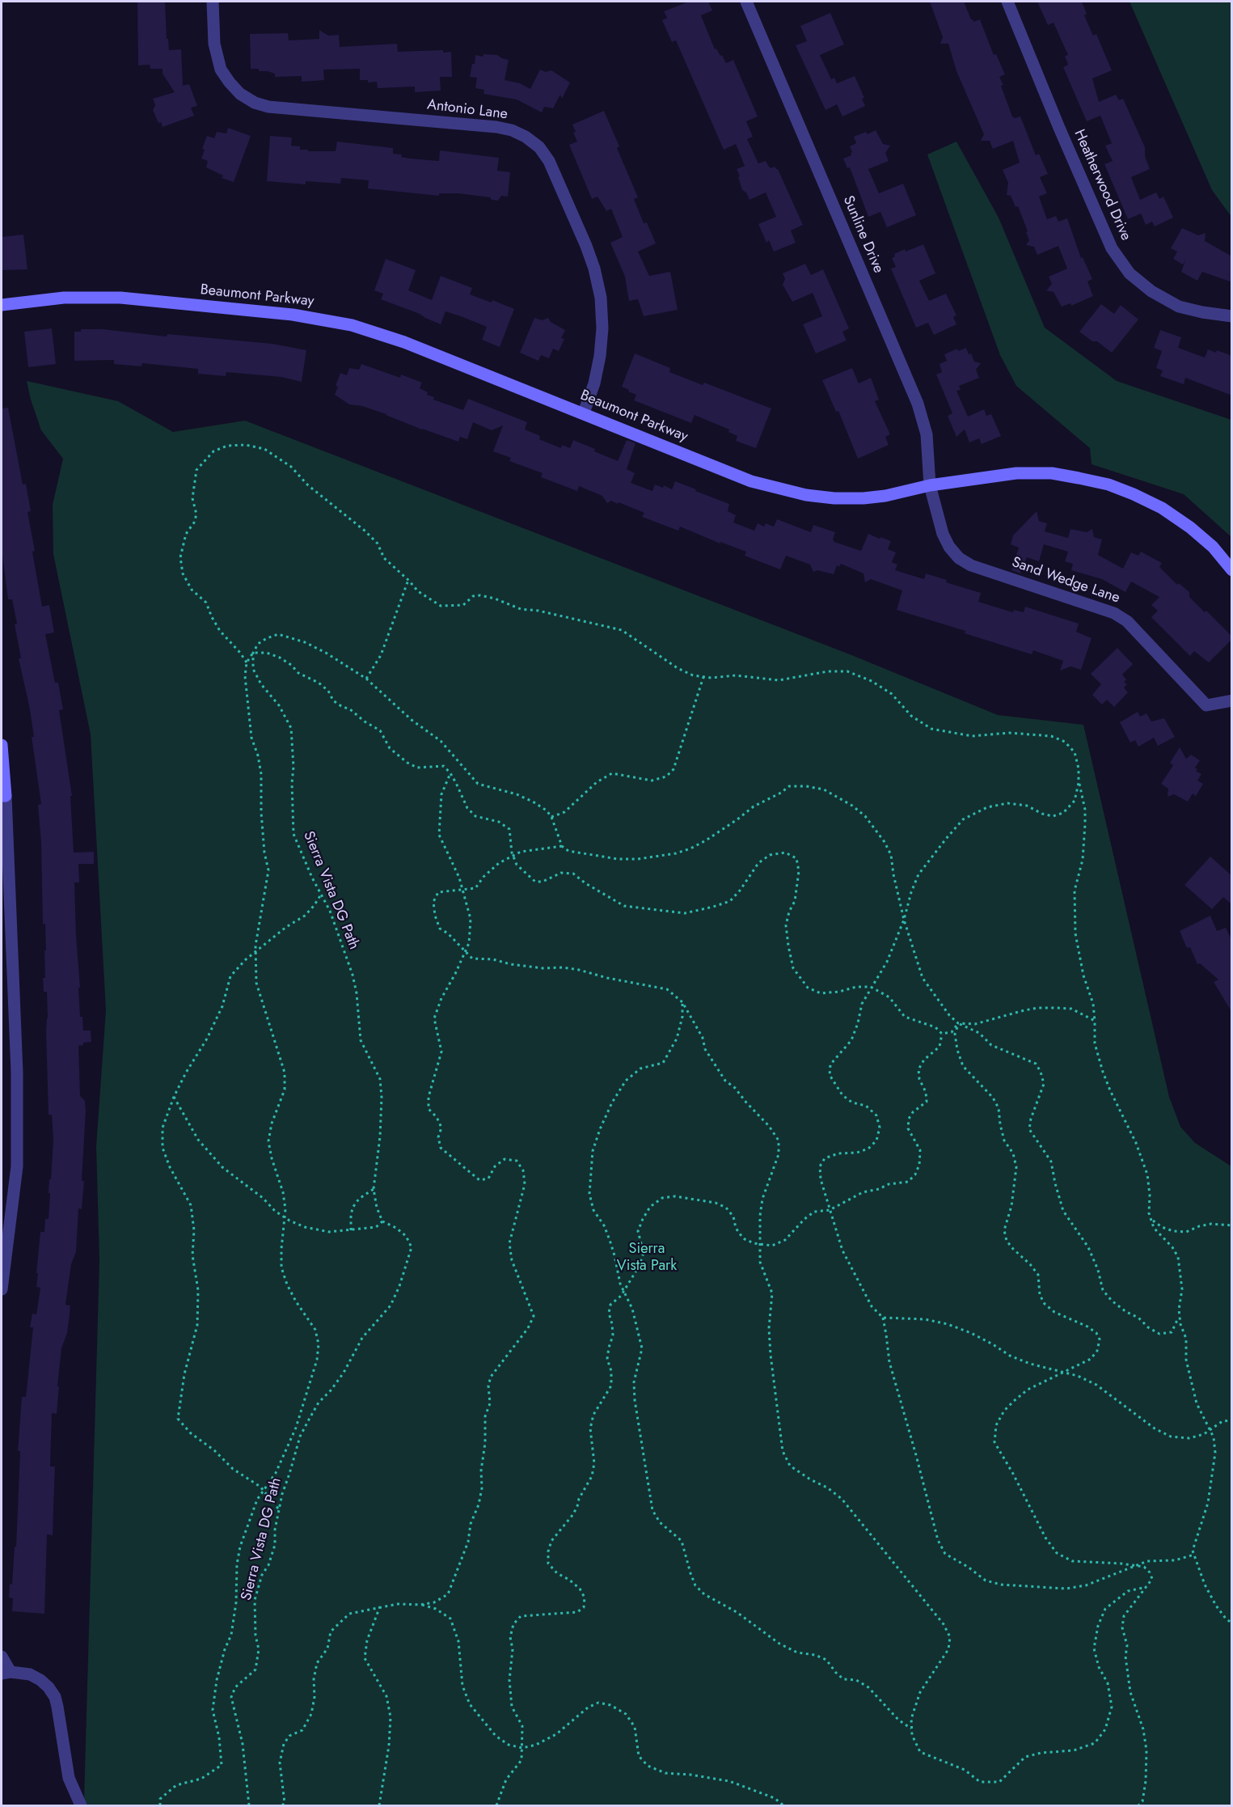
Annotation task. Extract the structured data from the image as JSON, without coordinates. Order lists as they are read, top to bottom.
{
  "streets": {
    "street": [
      "Antonio Lane",
      "Heatherwood Drive",
      "Sunline Drive",
      "Beaumont Parkway",
      "Sand Wedge Lane"
    ],
    "path": ["Sierra Vista DG Path"]
  },
  "crossings": [
    ["Antonio Lane", "Beaumont Parkway"],
    ["Sunline Drive", "Beaumont Parkway"],
    ["Sunline Drive", "Sand Wedge Lane"],
    ["Beaumont Parkway", "Sand Wedge Lane"]
  ],
  "parks": ["Sierra Vista Park"]
}
